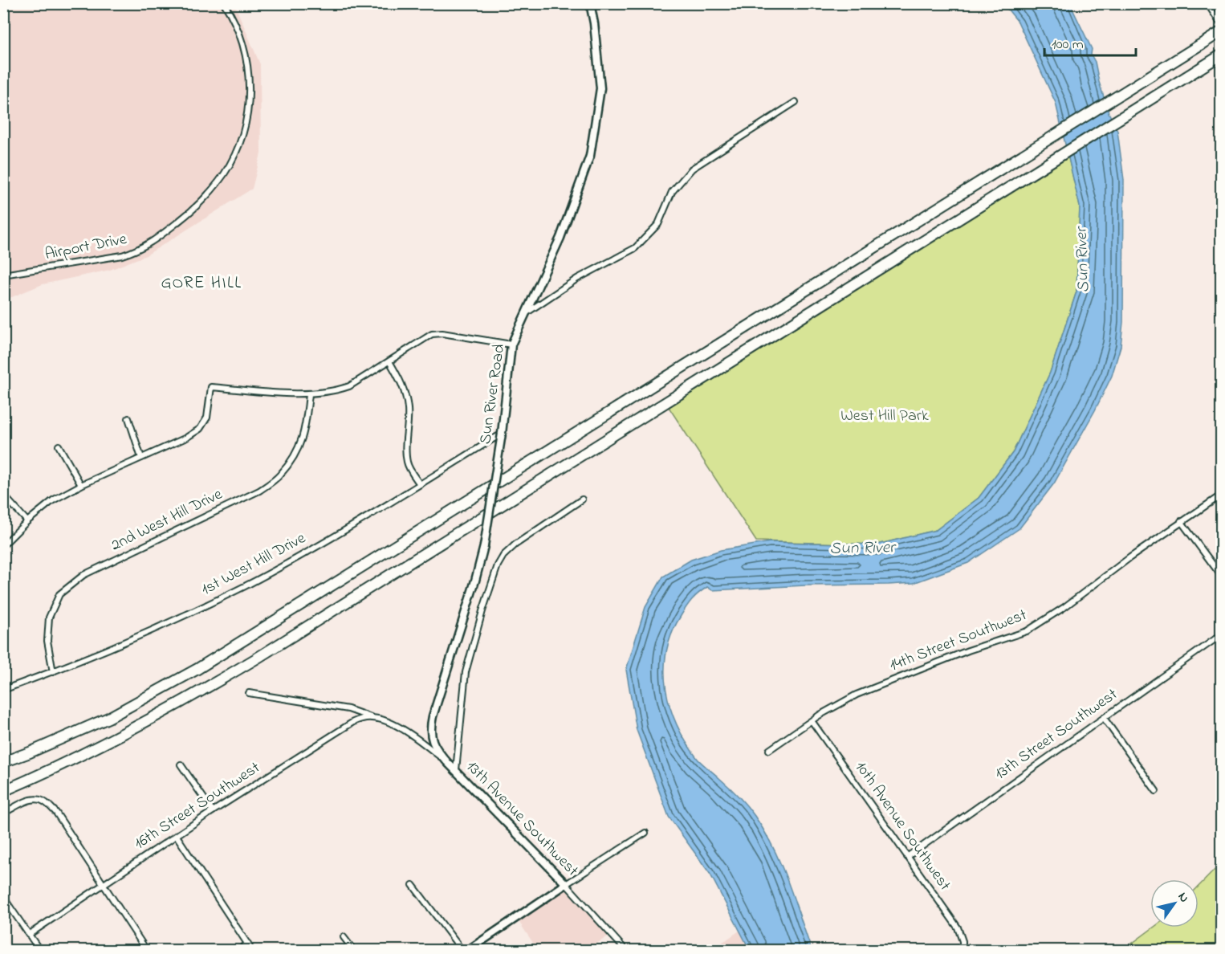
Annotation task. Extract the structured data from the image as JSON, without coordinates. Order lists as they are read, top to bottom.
{
  "streets": {
    "street": [
      "Airport Drive",
      "Sun River Road",
      "2nd West Hill Drive",
      "1st West Hill Drive",
      "14th Street Southwest",
      "13th Street Southwest",
      "16th Street Southwest",
      "13th Avenue Southwest",
      "10th Avenue Southwest"
    ]
  },
  "crossings": [
    ["Sun River Road", "1st West Hill Drive"],
    ["Sun River Road", "13th Avenue Southwest"],
    ["2nd West Hill Drive", "1st West Hill Drive"],
    ["14th Street Southwest", "10th Avenue Southwest"],
    ["13th Street Southwest", "10th Avenue Southwest"],
    ["16th Street Southwest", "13th Avenue Southwest"]
  ],
  "districts": ["GORE HILL"],
  "water": ["Sun River"],
  "parks": ["West Hill Park"],
  "scale_bar": "100 m",
  "north": "top right"
}
